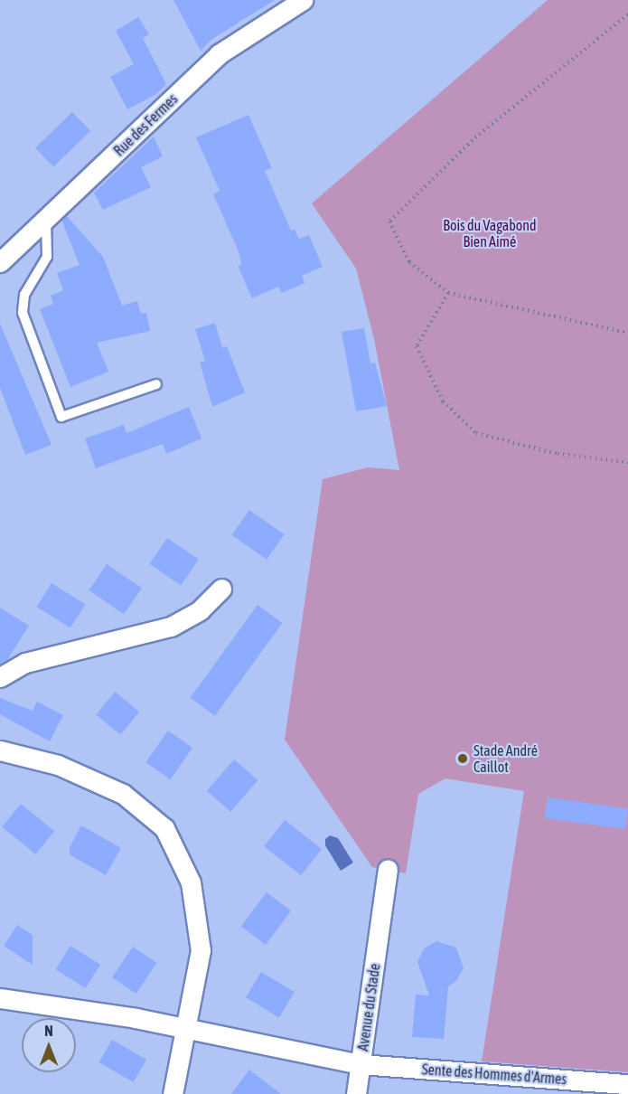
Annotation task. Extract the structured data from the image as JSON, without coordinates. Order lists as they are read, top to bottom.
{
  "streets": {
    "street": ["Rue des Fermes", "Avenue du Stade", "Sente des Hommes d'Armes"]
  },
  "crossings": [
    ["Avenue du Stade", "Sente des Hommes d'Armes"]
  ],
  "parks": ["Bois du Vagabond Bien Aimé"],
  "places": ["Stade André Caillot"],
  "north": "top"
}
